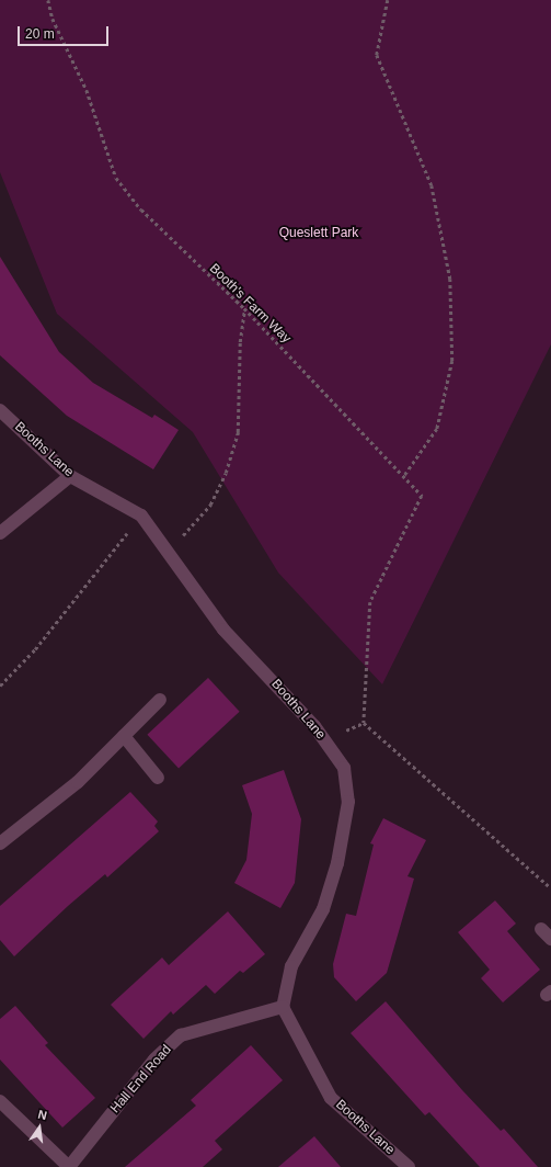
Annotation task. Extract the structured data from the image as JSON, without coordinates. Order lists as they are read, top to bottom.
{
  "streets": {
    "street": ["Booths Lane", "Hall End Road"],
    "path": ["Booth's Farm Way"]
  },
  "crossings": [
    ["Booths Lane", "Hall End Road"]
  ],
  "parks": ["Queslett Park"],
  "scale_bar": "20 m",
  "north": "top"
}
